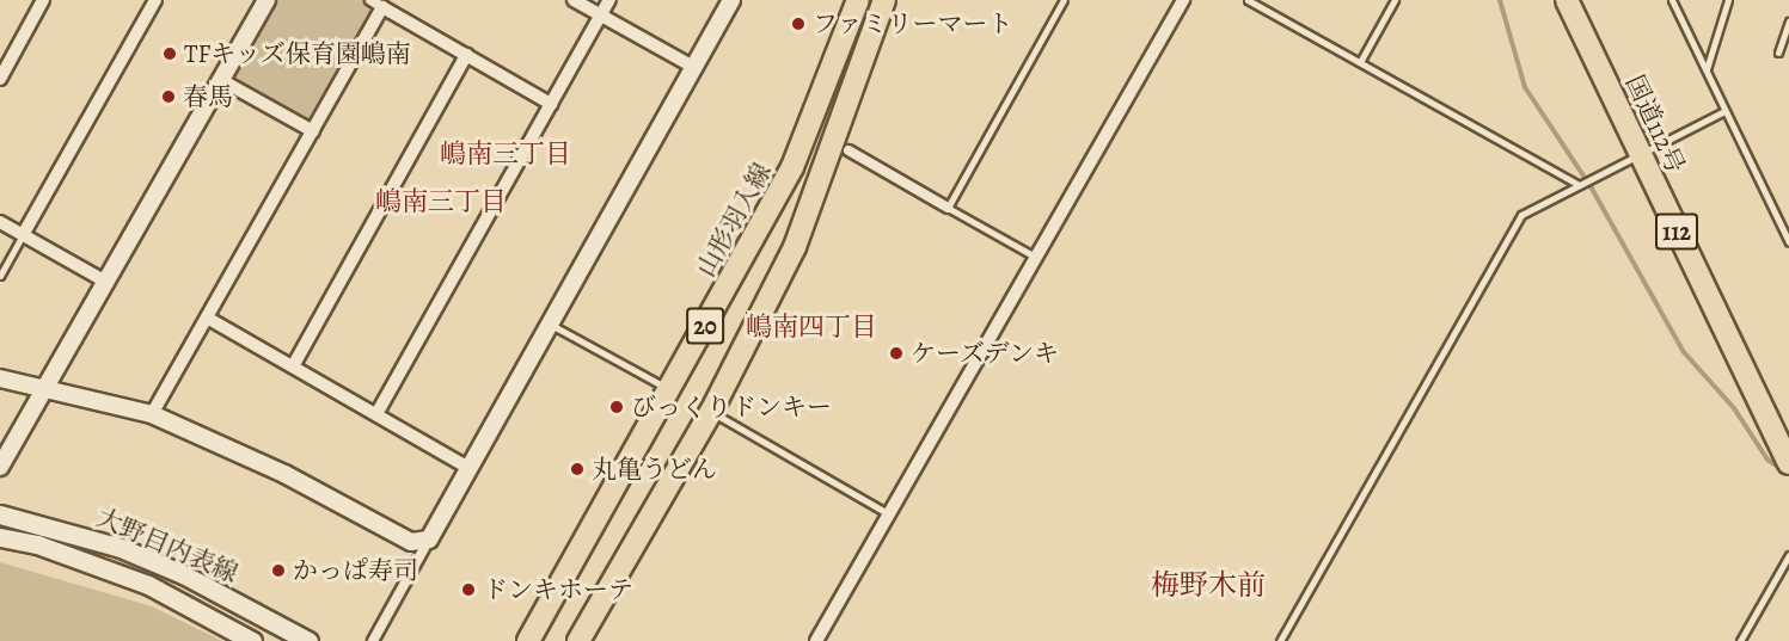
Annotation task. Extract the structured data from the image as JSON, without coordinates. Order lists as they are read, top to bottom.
{
  "streets": {
    "main road": [
      "国道112号",
      "山形羽入線",
      "112",
      "20",
      "大野目内表線"
    ]
  },
  "districts": [
    "嶋南三丁目",
    "嶋南三丁目",
    "嶋南四丁目",
    "梅野木前"
  ],
  "places": [
    "ファミリーマート",
    "TFキッズ保育園嶋南",
    "春馬",
    "ケーズデンキ",
    "びっくりドンキー",
    "丸亀うどん",
    "かっぱ寿司",
    "ドンキホーテ"
  ]
}
